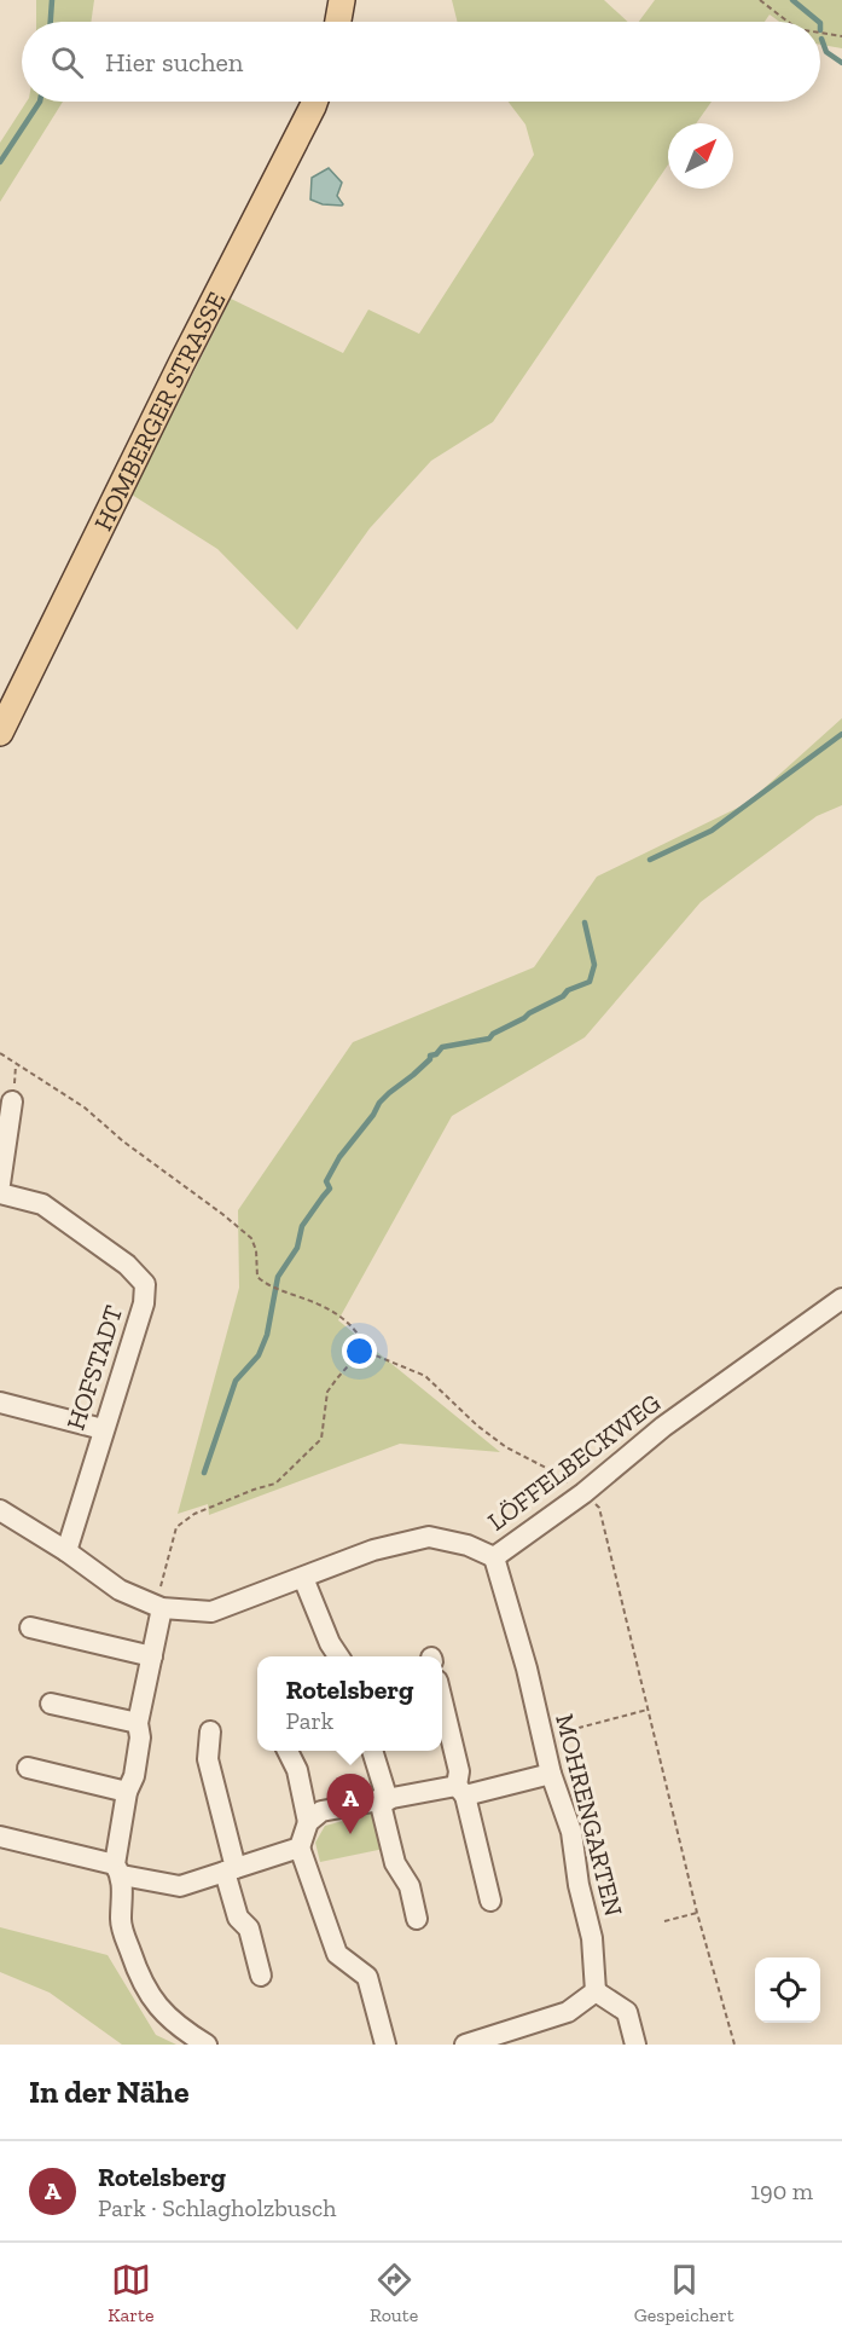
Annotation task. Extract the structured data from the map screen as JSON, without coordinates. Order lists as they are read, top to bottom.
{
  "streets": {
    "main road": ["HOMBERGER STRASSE"],
    "street": ["HOFSTADT", "LÖFFELBECKWEG", "MOHRENGARTEN"]
  },
  "crossings": [
    ["HOFSTADT", "LÖFFELBECKWEG"],
    ["LÖFFELBECKWEG", "MOHRENGARTEN"]
  ],
  "north": "top right",
  "page": {
    "search": "Hier suchen",
    "popup": ["Rotelsberg", "Park"],
    "pins": "A",
    "heading": "In der Nähe",
    "list": [
      {
        "mark": "A",
        "name": "Rotelsberg",
        "note": "Park · Schlagholzbusch",
        "value": "190 m"
      }
    ],
    "nav": ["Karte", "Route", "Gespeichert"]
  }
}
